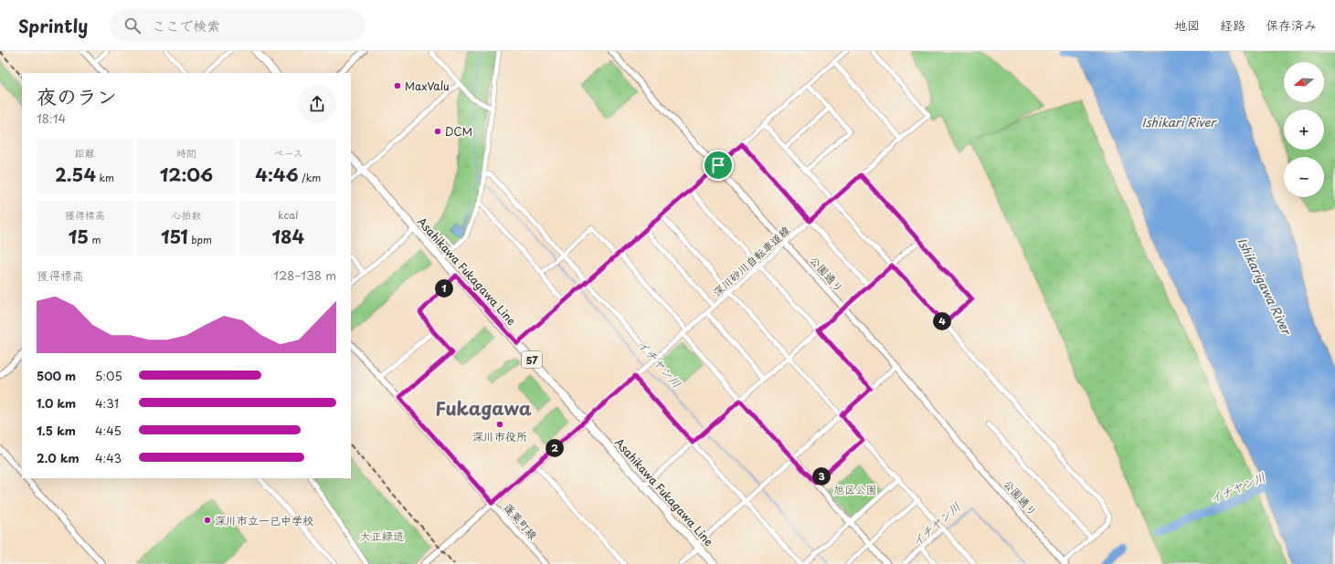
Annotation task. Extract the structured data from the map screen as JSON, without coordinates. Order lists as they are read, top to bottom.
{
  "streets": {
    "main road": ["Asahikawa Fukagawa Line", "57"],
    "street": ["深川砂川自転車道線", "公園通り", "蓬莱町線"]
  },
  "crossings": [
    ["深川砂川自転車道線", "Asahikawa Fukagawa Line"],
    ["深川砂川自転車道線", "公園通り"]
  ],
  "districts": ["Fukagawa"],
  "water": ["Ishikari River", "Ishikarigawa River", "イチヤン川"],
  "parks": ["旭区公園", "大正緑道"],
  "places": [
    "MaxValu",
    "DCM",
    "深川市役所",
    "深川市立一已中学校"
  ],
  "north": "left",
  "page": {
    "header": "Sprintly",
    "search": "ここで検索",
    "nav": ["地図", "経路", "保存済み"],
    "map_buttons": ["+", "−"],
    "heading": ["夜のラン", "18:14"],
    "stats": [
      ["距離", "2.54 km"],
      ["時間", "12:06"],
      ["ペース", "4:46 /km"],
      ["獲得標高", "15 m"],
      ["心拍数", "151 bpm"],
      ["kcal", "184"]
    ],
    "chart": ["獲得標高", "128–138 m"],
    "pins": [
      "1",
      "4",
      "2",
      "3"
    ],
    "list": [
      {
        "name": "500 m",
        "note": "5:05"
      },
      {
        "name": "1.0 km",
        "note": "4:31"
      },
      {
        "name": "1.5 km",
        "note": "4:45"
      },
      {
        "name": "2.0 km",
        "note": "4:43"
      }
    ]
  }
}
